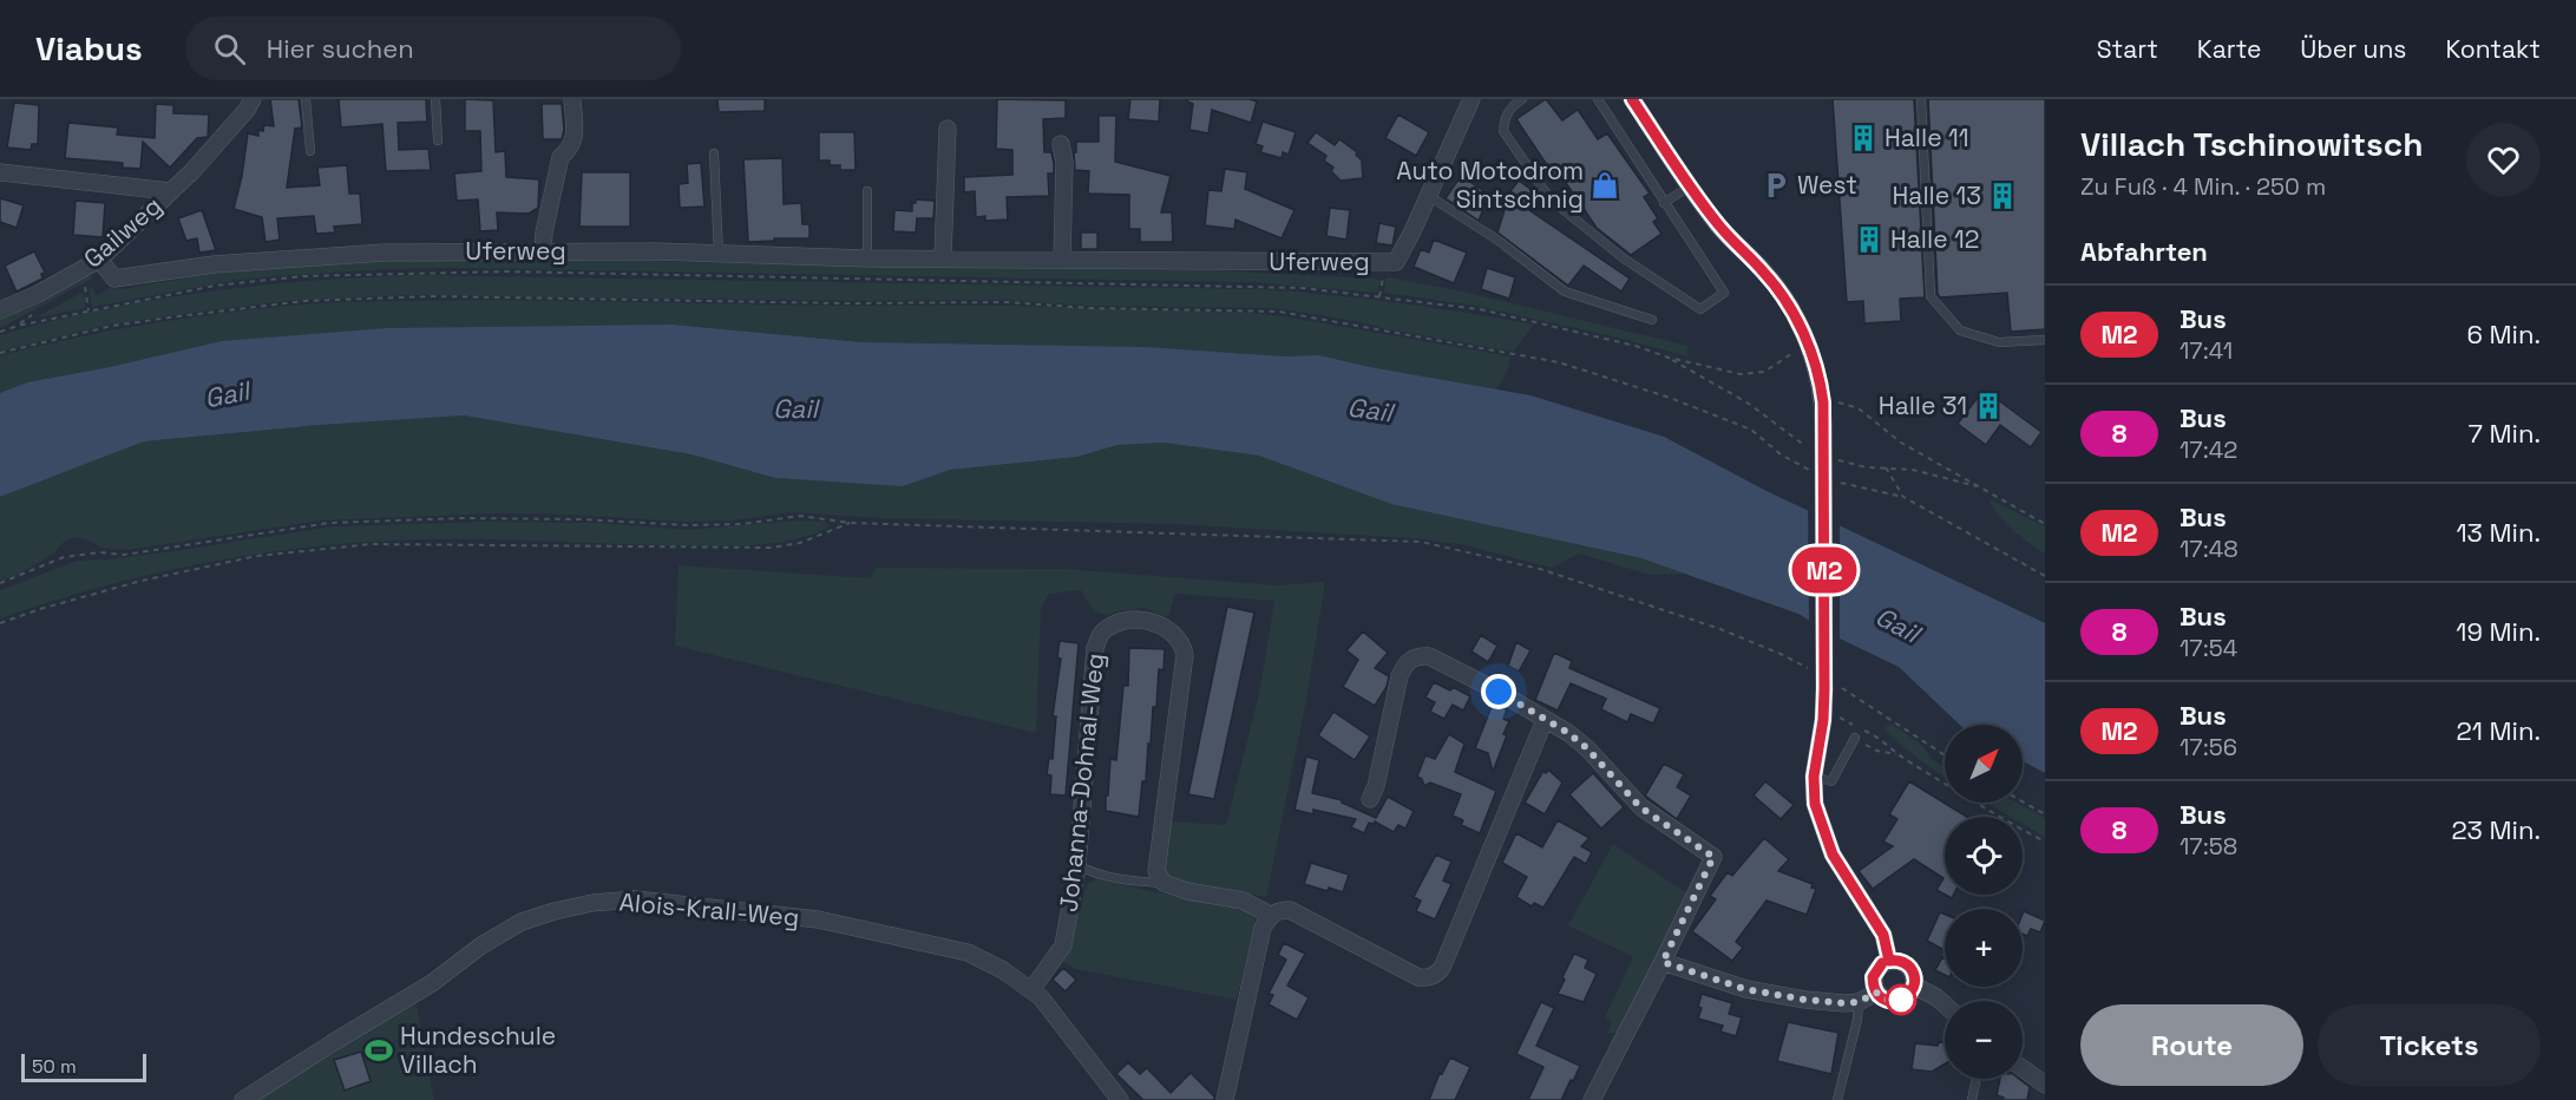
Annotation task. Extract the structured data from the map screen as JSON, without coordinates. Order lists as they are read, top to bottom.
{
  "streets": {
    "street": [
      "Gailweg",
      "Uferweg",
      "Johanna-Dohnal-Weg",
      "Alois-Krall-Weg"
    ]
  },
  "crossings": [
    ["Gailweg", "Uferweg"],
    ["Johanna-Dohnal-Weg", "Alois-Krall-Weg"]
  ],
  "water": ["Gail"],
  "places": {
    "building": [
      "Halle 11",
      "Halle 13",
      "Halle 12",
      "Halle 31"
    ],
    "shop": ["Auto Motodrom Sintschnig"],
    "parking": ["West"],
    "sports": ["Hundeschule Villach"]
  },
  "lines": ["bus line M2"],
  "scale_bar": "50 m",
  "north": "top right",
  "page": {
    "header": "Viabus",
    "search": "Hier suchen",
    "nav": [
      "Start",
      "Karte",
      "Über uns",
      "Kontakt"
    ],
    "on_map": "M2",
    "heading": [
      ["Villach Tschinowitsch", "Zu Fuß · 4 Min. · 250 m"],
      "Abfahrten"
    ],
    "list": [
      {
        "mark": "M2",
        "name": "Bus",
        "note": "17:41",
        "value": "6 Min."
      },
      {
        "mark": "8",
        "name": "Bus",
        "note": "17:42",
        "value": "7 Min."
      },
      {
        "mark": "M2",
        "name": "Bus",
        "note": "17:48",
        "value": "13 Min."
      },
      {
        "mark": "8",
        "name": "Bus",
        "note": "17:54",
        "value": "19 Min."
      },
      {
        "mark": "M2",
        "name": "Bus",
        "note": "17:56",
        "value": "21 Min."
      },
      {
        "mark": "8",
        "name": "Bus",
        "note": "17:58",
        "value": "23 Min."
      }
    ],
    "map_buttons": ["+", "−"],
    "buttons": ["Route", "Tickets"],
    "scale": "50 m"
  }
}
